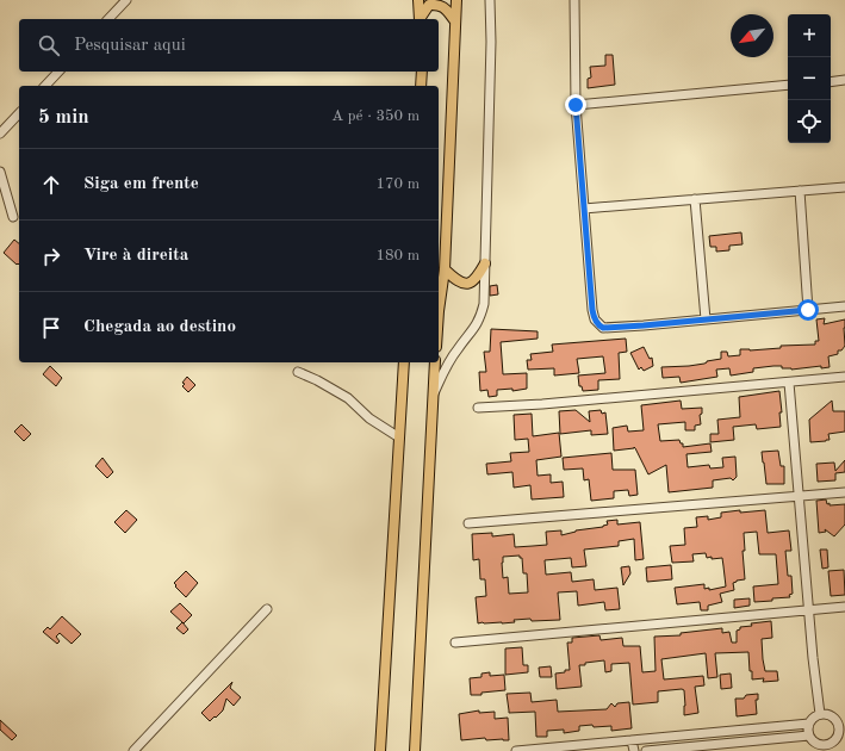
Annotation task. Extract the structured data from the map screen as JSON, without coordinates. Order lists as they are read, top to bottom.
{
  "north": "bottom left",
  "page": {
    "map_buttons": ["+", "−"],
    "search": "Pesquisar aqui",
    "heading": ["5 min", "A pé · 350 m"],
    "list": [
      ["Siga em frente", "170 m"],
      ["Vire à direita", "180 m"],
      "Chegada ao destino"
    ]
  }
}
